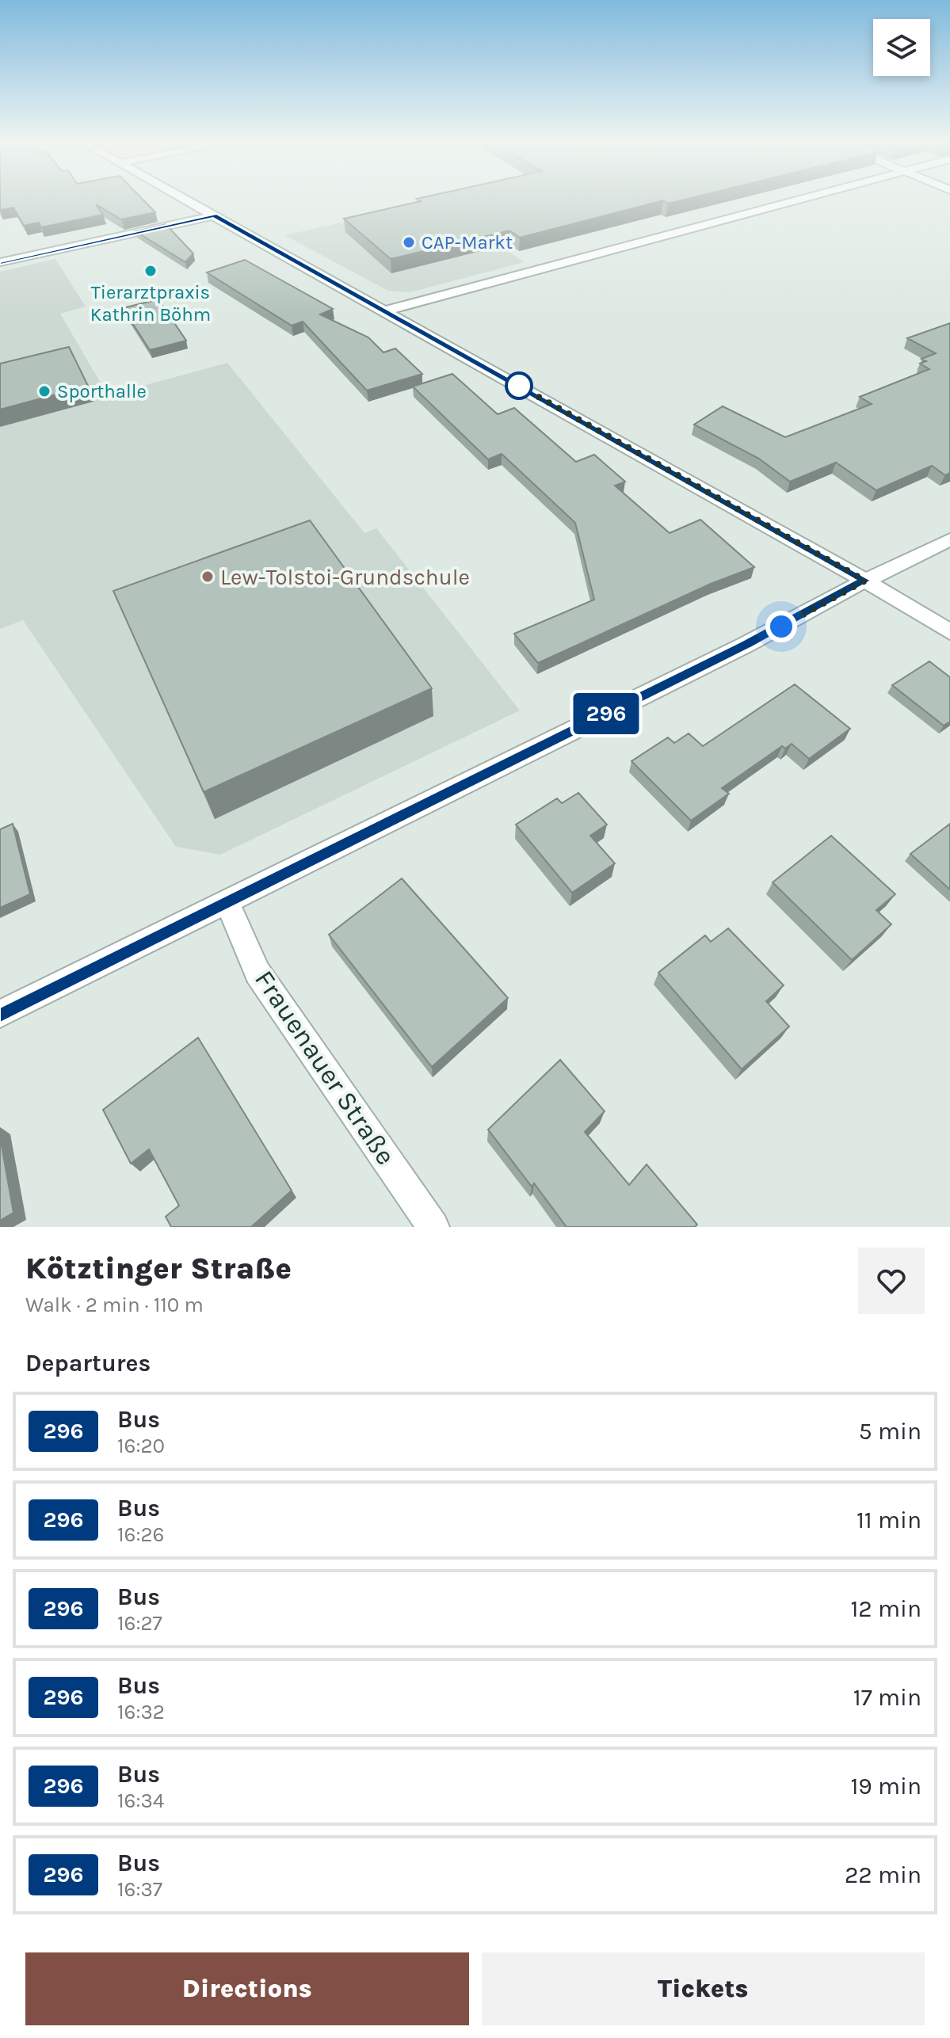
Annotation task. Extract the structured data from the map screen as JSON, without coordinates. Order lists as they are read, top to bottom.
{
  "streets": {
    "street": ["Frauenauer Straße"]
  },
  "places": [
    "CAP-Markt",
    "Tierarztpraxis Kathrin Böhm",
    "Sporthalle",
    "Lew-Tolstoi-Grundschule"
  ],
  "lines": ["bus line 296"],
  "page": {
    "on_map": "296",
    "heading": [
      ["Kötztinger Straße", "Walk · 2 min · 110 m"],
      "Departures"
    ],
    "list": [
      {
        "mark": "296",
        "name": "Bus",
        "note": "16:20",
        "value": "5 min"
      },
      {
        "mark": "296",
        "name": "Bus",
        "note": "16:26",
        "value": "11 min"
      },
      {
        "mark": "296",
        "name": "Bus",
        "note": "16:27",
        "value": "12 min"
      },
      {
        "mark": "296",
        "name": "Bus",
        "note": "16:32",
        "value": "17 min"
      },
      {
        "mark": "296",
        "name": "Bus",
        "note": "16:34",
        "value": "19 min"
      },
      {
        "mark": "296",
        "name": "Bus",
        "note": "16:37",
        "value": "22 min"
      }
    ],
    "buttons": ["Directions", "Tickets"]
  }
}
